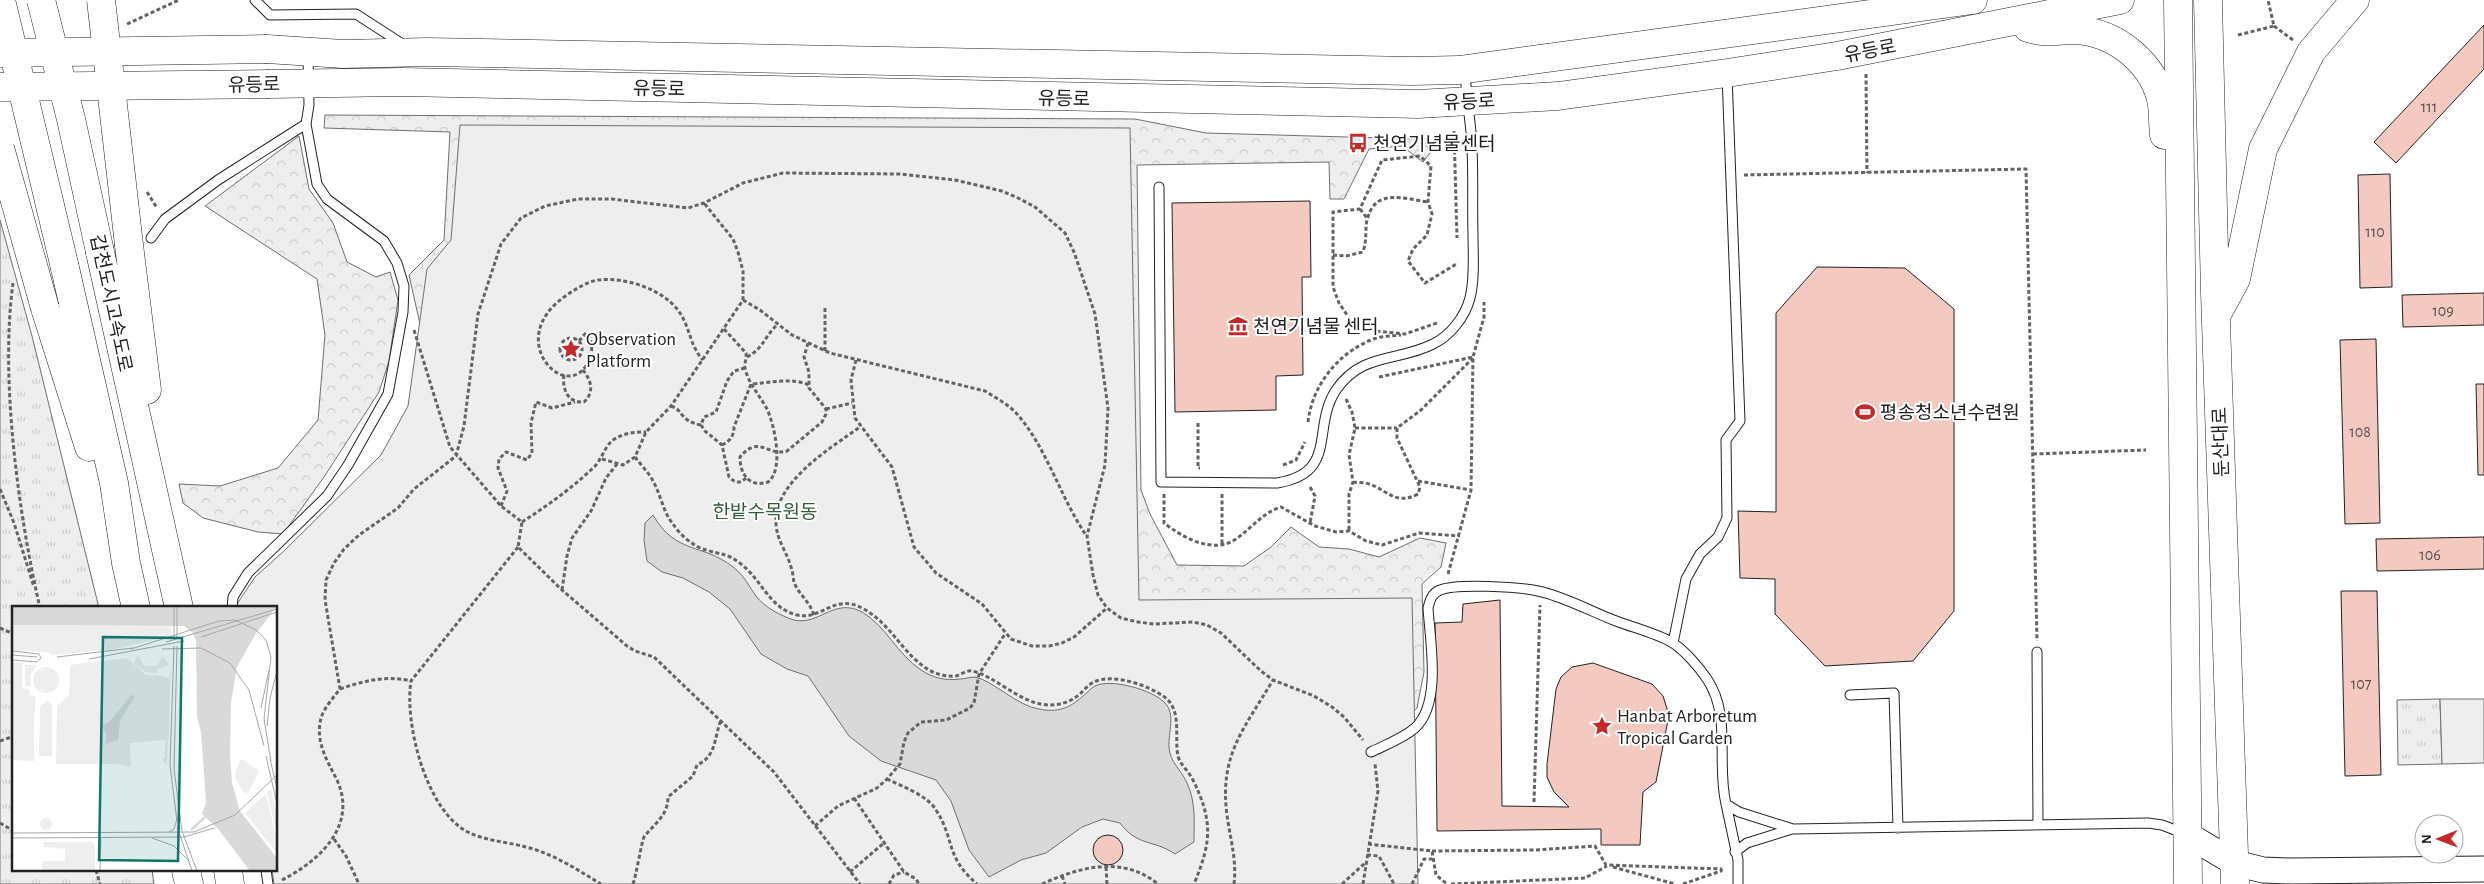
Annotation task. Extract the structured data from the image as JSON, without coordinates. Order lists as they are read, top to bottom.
{
  "streets": {
    "main road": ["유등로", "갑천도시고속도로", "둔산대로"]
  },
  "parks": ["한밭수목원동"],
  "places": {
    "bus stop": ["천연기념물센터"],
    "museum": ["천연기념물 센터"],
    "place": ["Observation Platform", "Hanbat Arboretum Tropical Garden"],
    "sports": ["평송청소년수련원"]
  },
  "house_numbers": [
    "111",
    "110",
    "109",
    "108",
    "106",
    "107"
  ],
  "north": "left"
}
